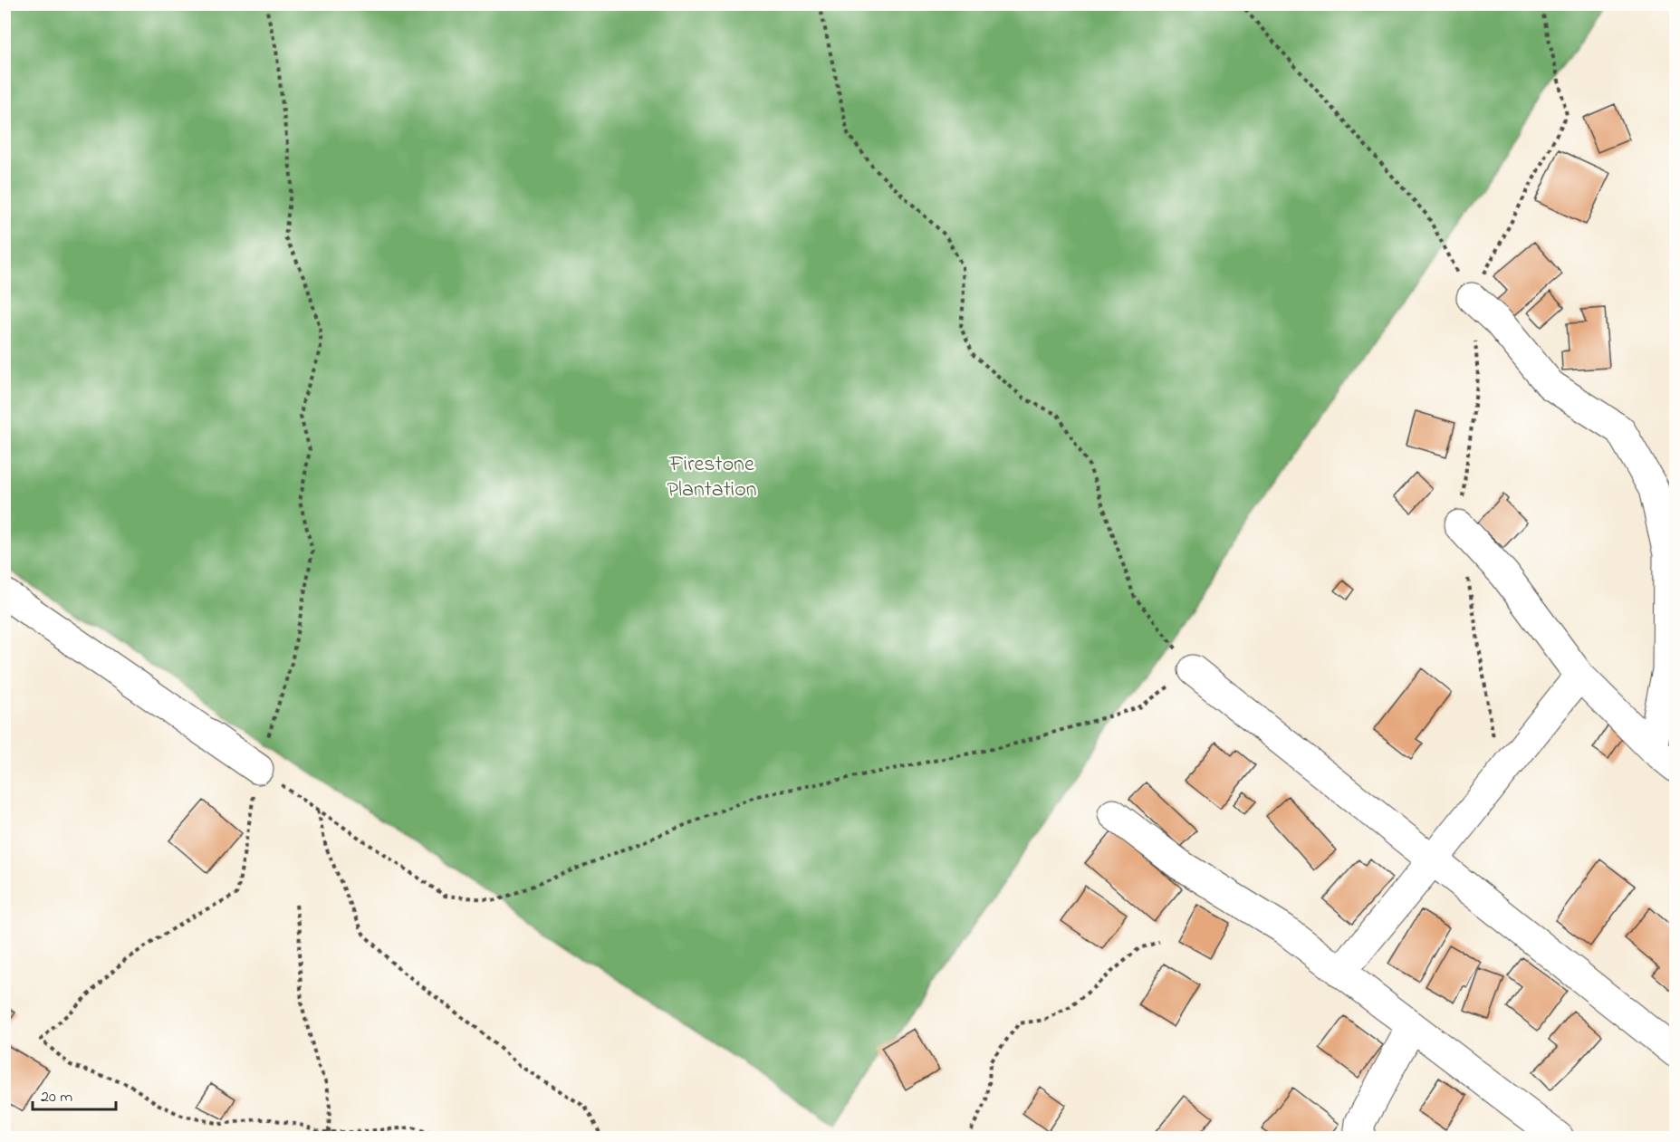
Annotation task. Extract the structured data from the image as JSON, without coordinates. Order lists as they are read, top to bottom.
{
  "parks": ["Firestone Plantation"],
  "scale_bar": "20 m"
}
